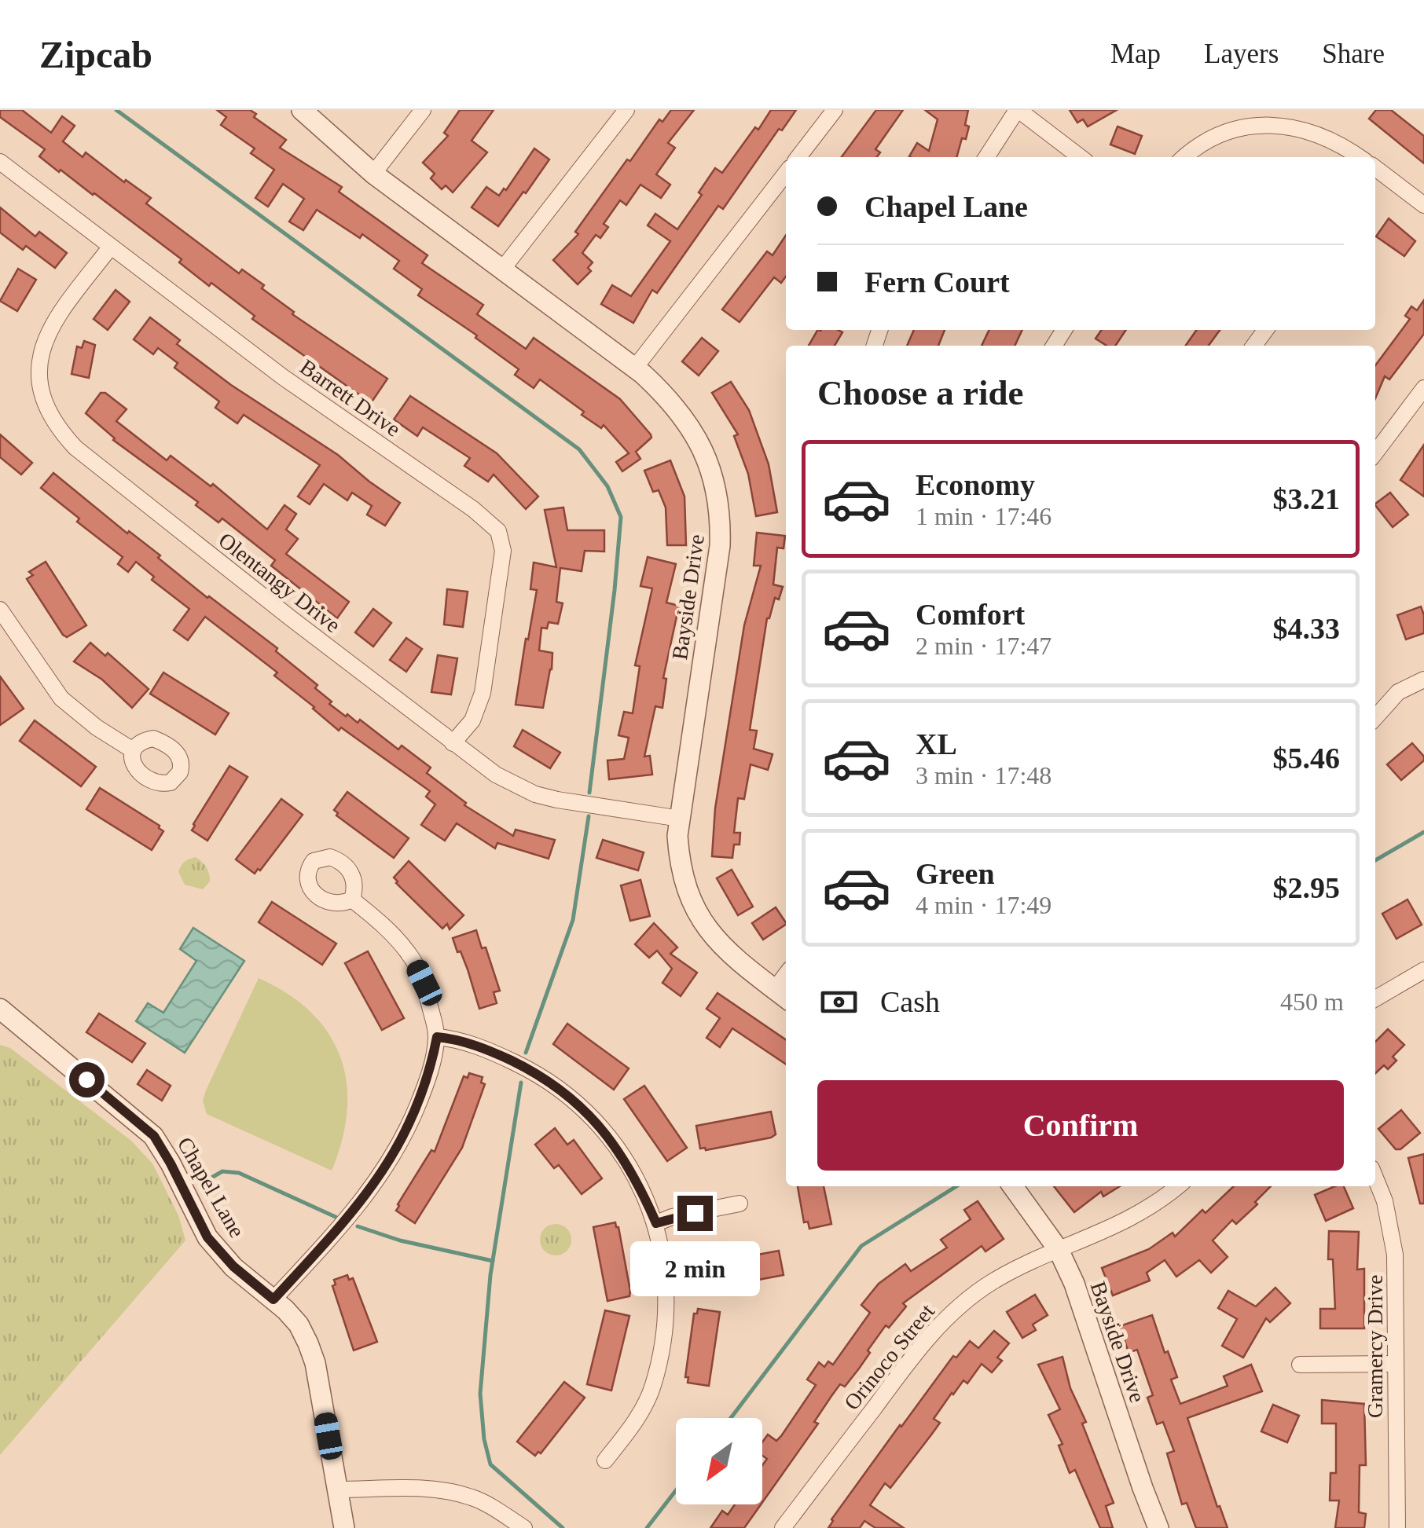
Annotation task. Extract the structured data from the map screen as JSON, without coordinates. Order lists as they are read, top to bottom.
{
  "streets": {
    "street": [
      "Barrett Drive",
      "Olentangy Drive",
      "Bayside Drive",
      "Chapel Lane",
      "Gramercy Drive",
      "Orinoco Street"
    ]
  },
  "crossings": [
    ["Barrett Drive", "Olentangy Drive"],
    ["Olentangy Drive", "Bayside Drive"],
    ["Bayside Drive", "Orinoco Street"]
  ],
  "north": "bottom left",
  "page": {
    "header": "Zipcab",
    "nav": ["Map", "Layers", "Share"],
    "banner": ["Chapel Lane", "Fern Court"],
    "heading": "Choose a ride",
    "list": [
      {
        "name": "Economy",
        "note": "1 min · 17:46",
        "value": "$3.21"
      },
      {
        "name": "Comfort",
        "note": "2 min · 17:47",
        "value": "$4.33"
      },
      {
        "name": "XL",
        "note": "3 min · 17:48",
        "value": "$5.46"
      },
      {
        "name": "Green",
        "note": "4 min · 17:49",
        "value": "$2.95"
      }
    ],
    "pay": ["Cash", "450 m"],
    "buttons": "Confirm",
    "bubble": "2 min"
  }
}
